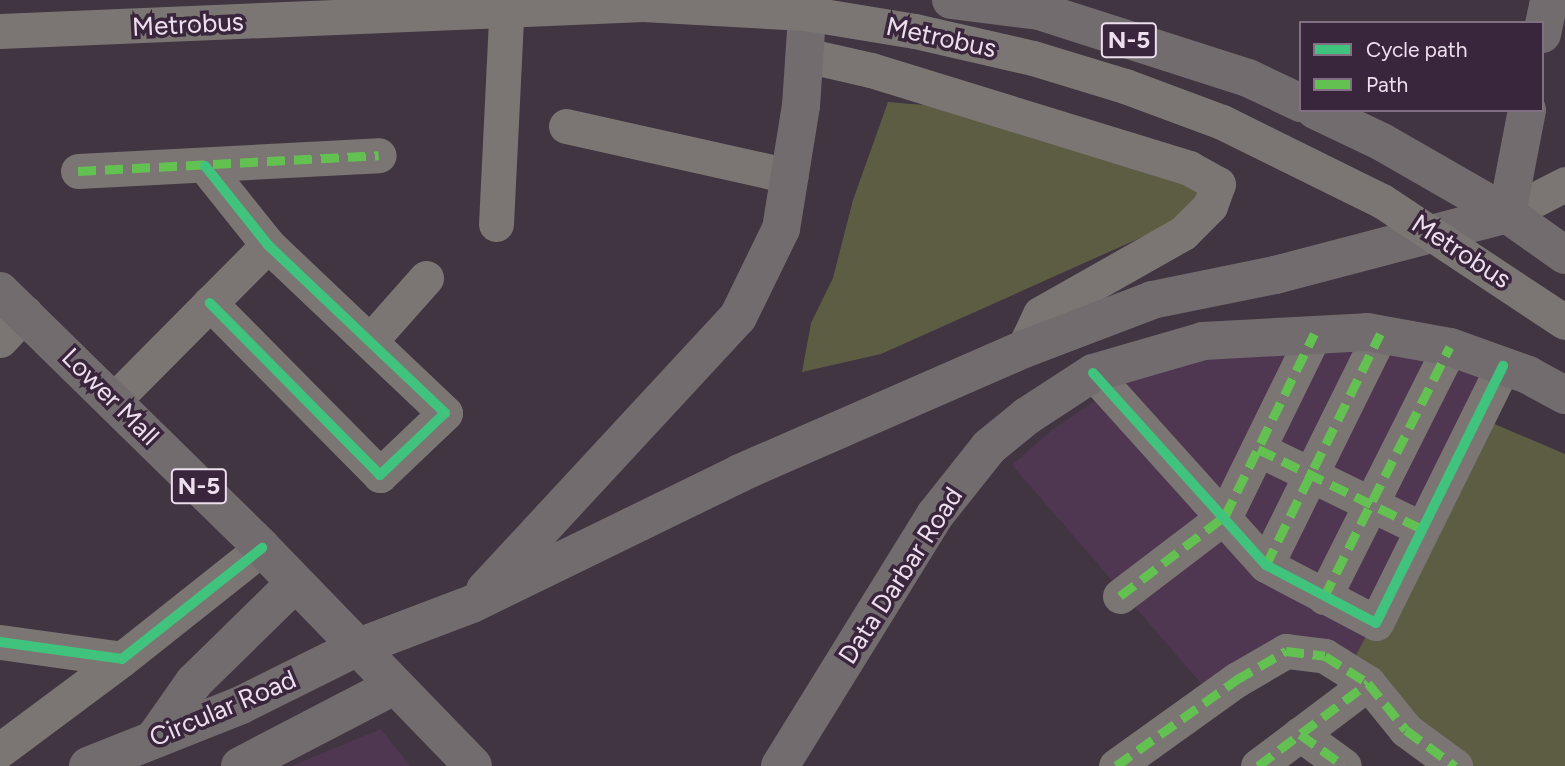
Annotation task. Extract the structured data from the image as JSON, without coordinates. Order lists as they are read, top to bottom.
{
  "streets": {
    "main road": [
      "N-5",
      "Lower Mall",
      "Data Darbar Road",
      "Circular Road"
    ],
    "street": ["Metrobus"]
  },
  "crossings": [
    ["N-5", "Lower Mall"],
    ["N-5", "Circular Road"],
    ["Lower Mall", "Circular Road"]
  ],
  "legend": ["Cycle path", "Path"]
}
